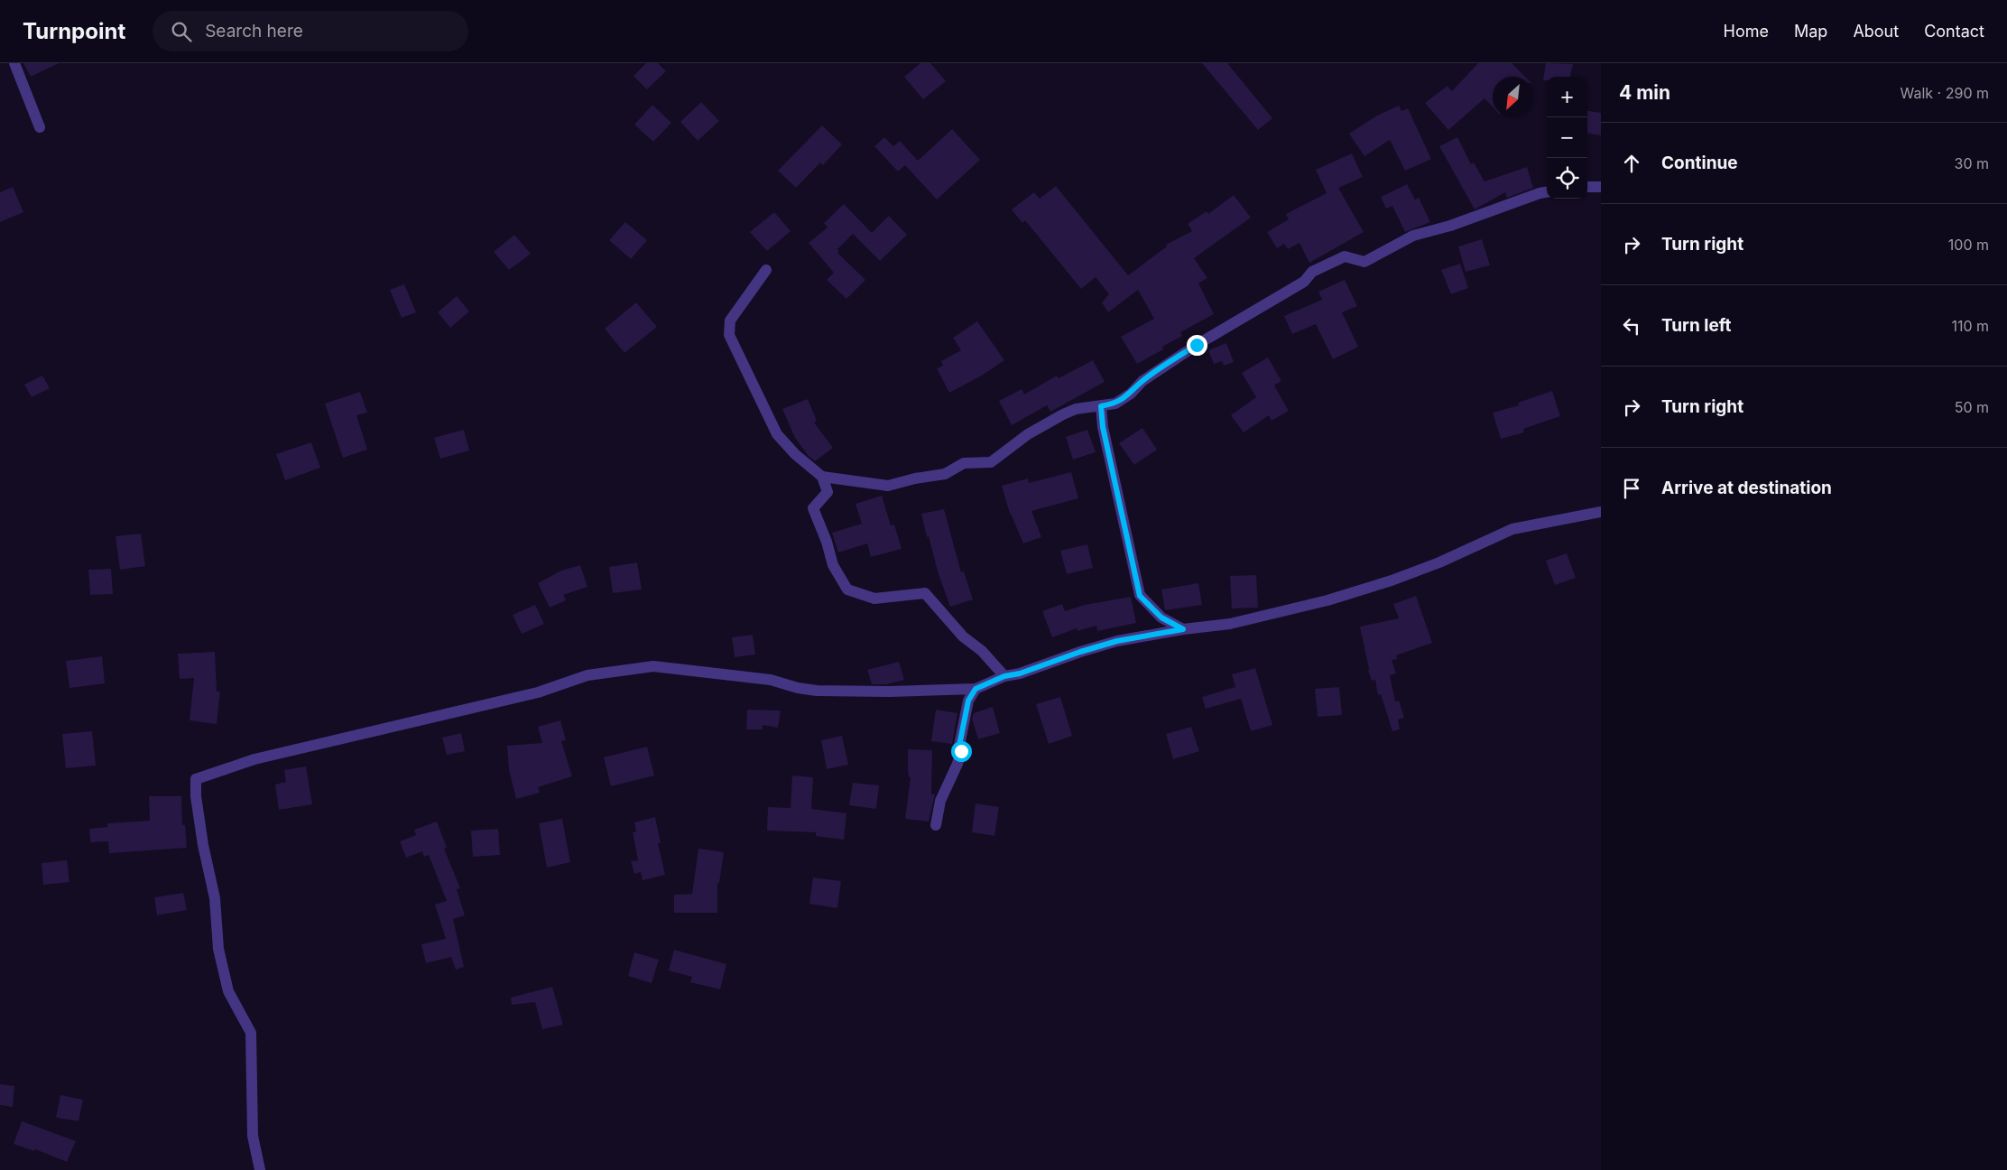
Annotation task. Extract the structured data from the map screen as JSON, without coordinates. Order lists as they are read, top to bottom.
{
  "north": "bottom left",
  "page": {
    "header": "Turnpoint",
    "search": "Search here",
    "nav": [
      "Home",
      "Map",
      "About",
      "Contact"
    ],
    "heading": ["4 min", "Walk · 290 m"],
    "map_buttons": ["+", "−"],
    "list": [
      ["Continue", "30 m"],
      ["Turn right", "100 m"],
      ["Turn left", "110 m"],
      ["Turn right", "50 m"],
      "Arrive at destination"
    ]
  }
}
